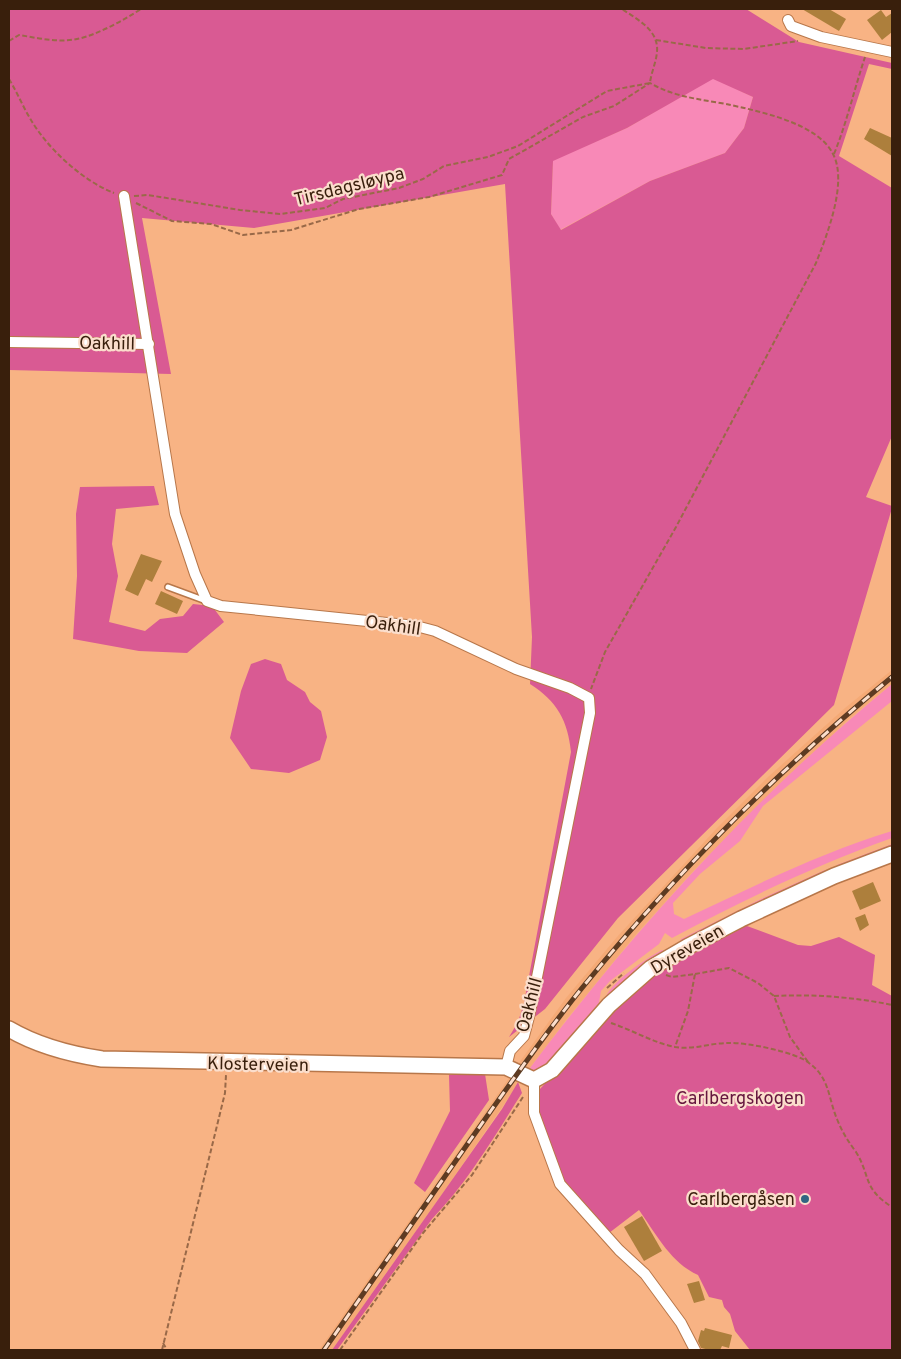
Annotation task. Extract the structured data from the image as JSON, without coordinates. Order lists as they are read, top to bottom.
{
  "streets": {
    "main road": ["Dyreveien", "Klosterveien"],
    "street": ["Oakhill"],
    "path": ["Tirsdagsløypa"]
  },
  "crossings": [
    ["Oakhill", "Klosterveien"]
  ],
  "parks": ["Carlbergskogen"],
  "places": ["Carlbergåsen"]
}
